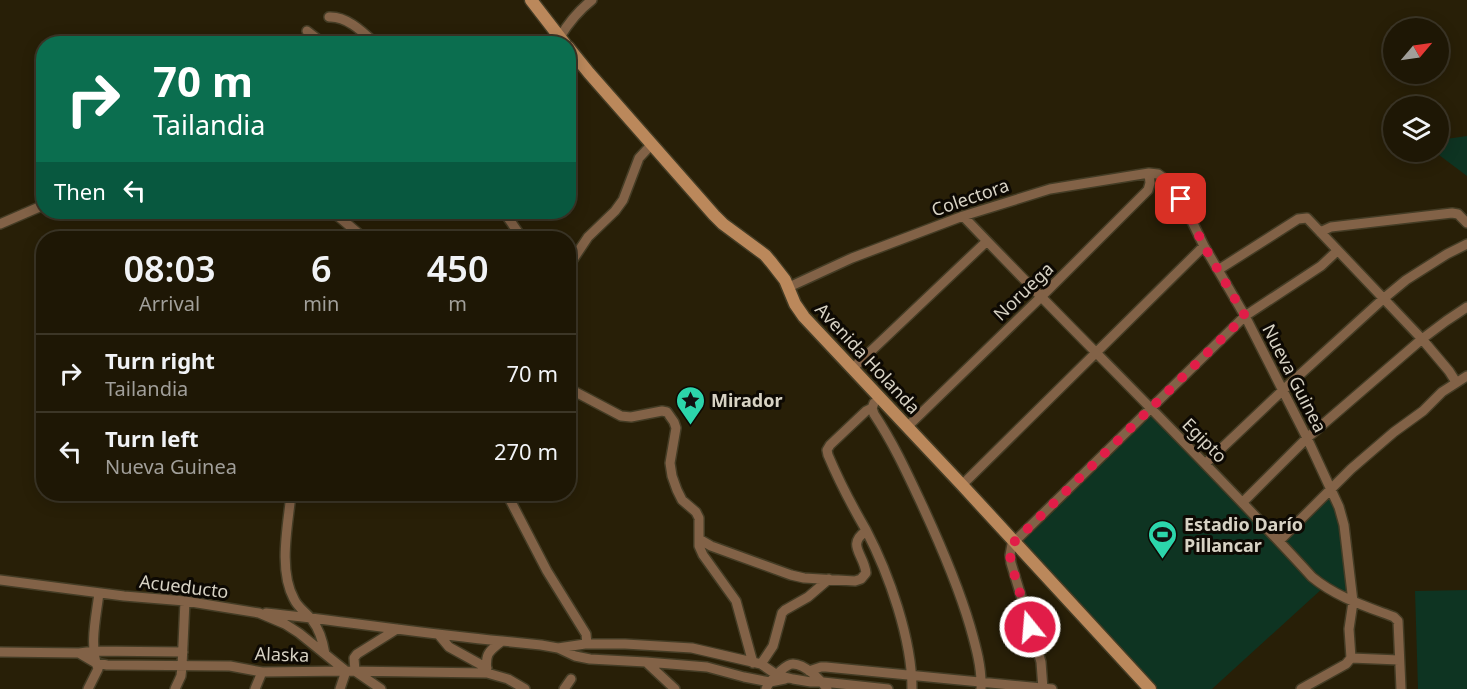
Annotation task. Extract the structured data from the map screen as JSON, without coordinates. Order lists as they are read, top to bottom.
{
  "streets": {
    "street": [
      "Colectora",
      "Noruega",
      "Avenida Holanda",
      "Nueva Guinea",
      "Egipto",
      "Acueducto",
      "Alaska"
    ]
  },
  "crossings": [
    ["Colectora", "Noruega"],
    ["Colectora", "Avenida Holanda"],
    ["Colectora", "Nueva Guinea"],
    ["Colectora", "Egipto"],
    ["Noruega", "Avenida Holanda"],
    ["Noruega", "Nueva Guinea"],
    ["Noruega", "Egipto"],
    ["Nueva Guinea", "Egipto"],
    ["Acueducto", "Alaska"]
  ],
  "places": {
    "place": ["Mirador"],
    "sports": ["Estadio Darío Pillancar"]
  },
  "north": "top right",
  "page": {
    "turn": ["70 m", "Tailandia"],
    "then": "Then",
    "eta": [
      "08:03",
      "Arrival",
      "6",
      "min",
      "450",
      "m"
    ],
    "list": [
      {
        "name": "Turn right",
        "note": "Tailandia",
        "value": "70 m"
      },
      {
        "name": "Turn left",
        "note": "Nueva Guinea",
        "value": "270 m"
      }
    ]
  }
}
